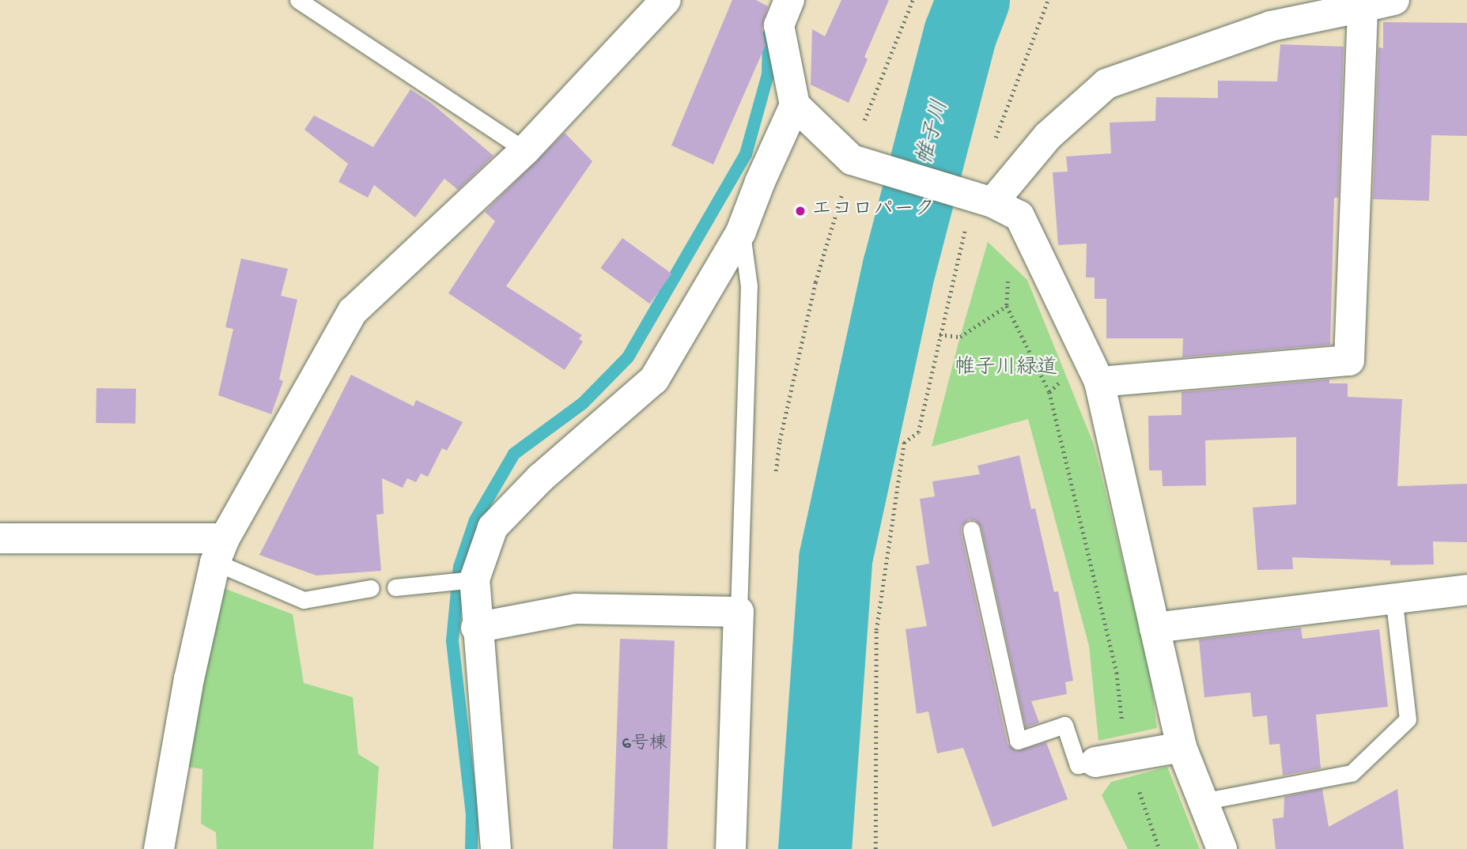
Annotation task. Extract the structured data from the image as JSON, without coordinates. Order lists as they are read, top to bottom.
{
  "water": ["帷子川"],
  "parks": ["帷子川緑道"],
  "places": ["エコロパーク"],
  "house_numbers": ["6号棟"]
}
